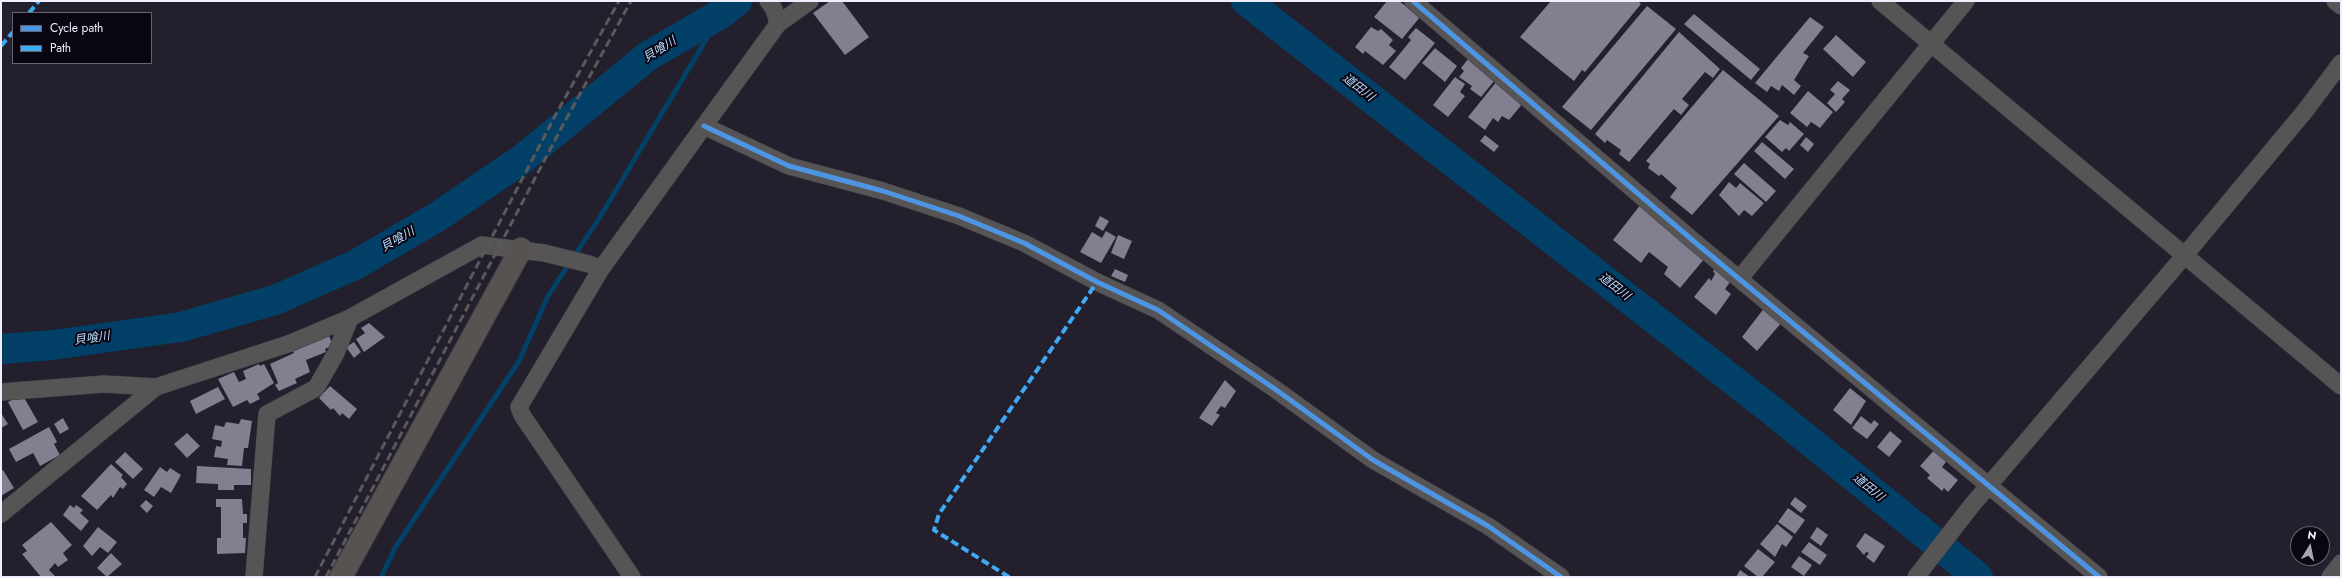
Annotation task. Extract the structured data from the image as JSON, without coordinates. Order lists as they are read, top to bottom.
{
  "water": ["貝喰川", "道田川"],
  "legend": ["Cycle path", "Path"],
  "north": "top"
}
